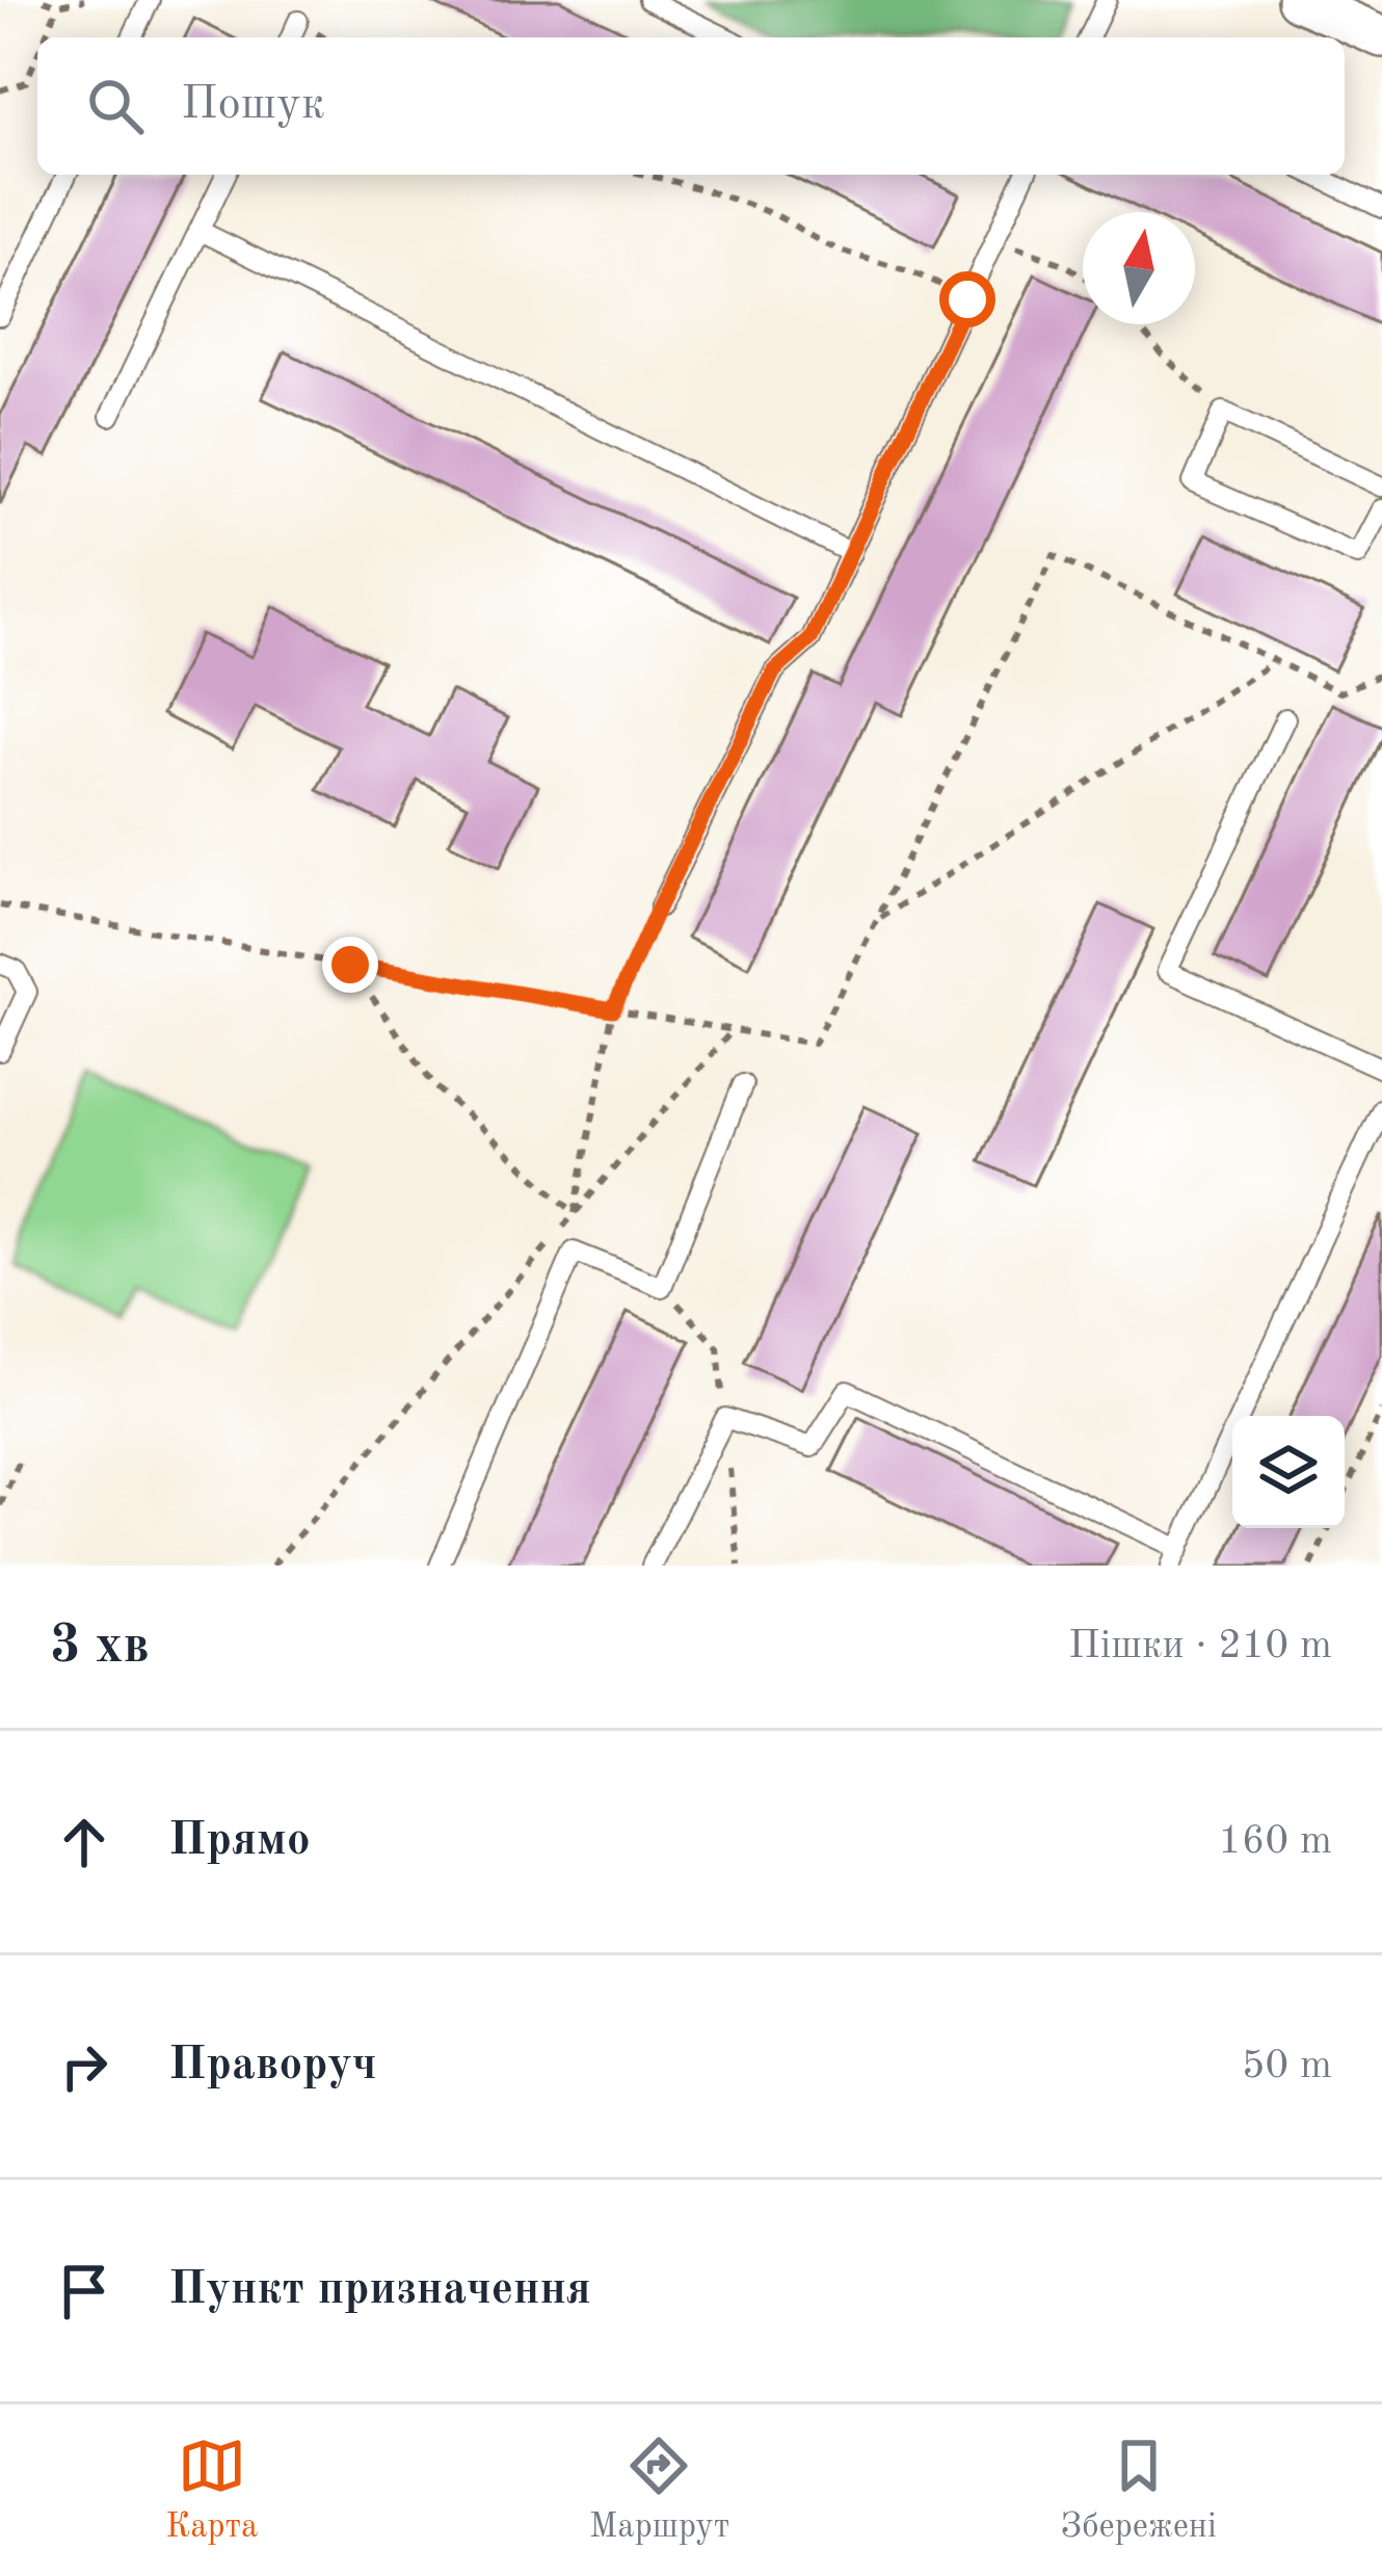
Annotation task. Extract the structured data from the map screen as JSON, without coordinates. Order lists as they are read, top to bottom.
{
  "north": "top",
  "page": {
    "search": "Пошук",
    "heading": ["3 хв", "Пішки · 210 m"],
    "list": [
      ["Прямо", "160 m"],
      ["Праворуч", "50 m"],
      "Пункт призначення"
    ],
    "nav": ["Карта", "Маршрут", "Збережені"]
  }
}
